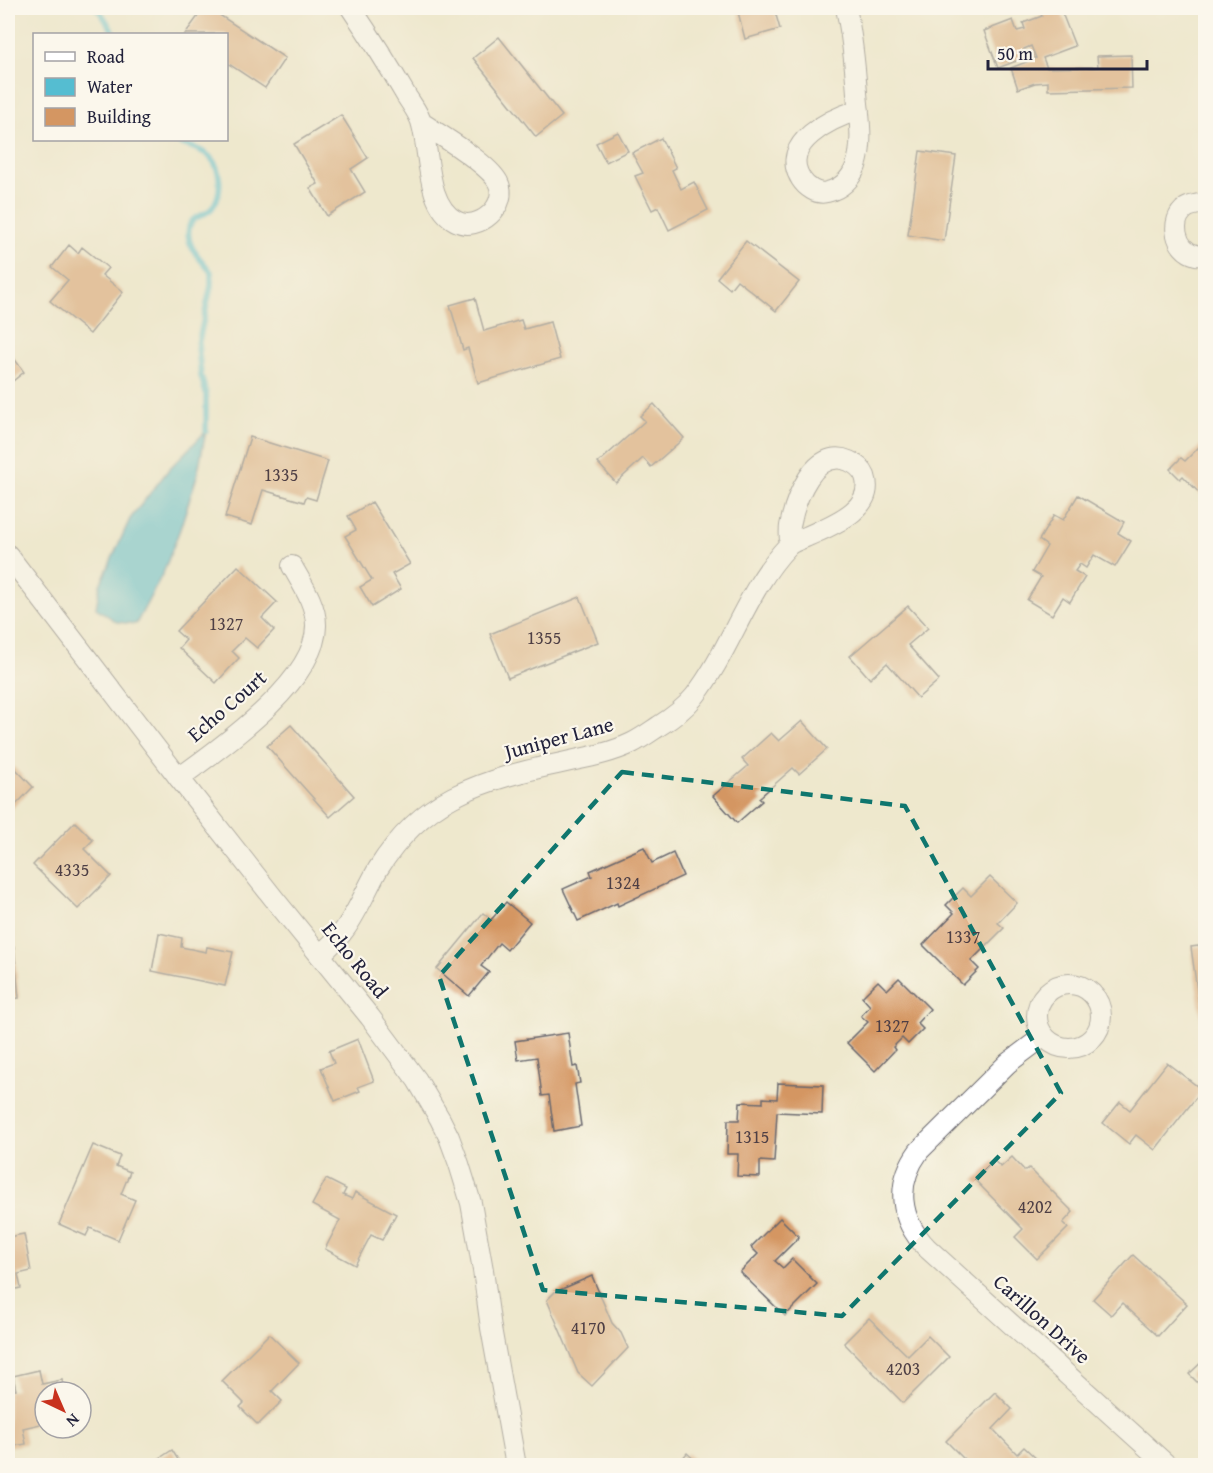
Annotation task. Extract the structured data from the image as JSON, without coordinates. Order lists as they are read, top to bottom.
{
  "streets": {
    "street": [
      "Echo Court",
      "Juniper Lane",
      "Echo Road",
      "Carillon Drive"
    ]
  },
  "crossings": [
    ["Echo Court", "Echo Road"],
    ["Juniper Lane", "Echo Road"]
  ],
  "house_numbers": [
    "1335",
    "1327",
    "1355",
    "4335",
    "1324",
    "1337",
    "1327",
    "1315",
    "4202",
    "4170",
    "4203"
  ],
  "legend": ["Road", "Water", "Building"],
  "scale_bar": "50 m",
  "north": "bottom right"
}
